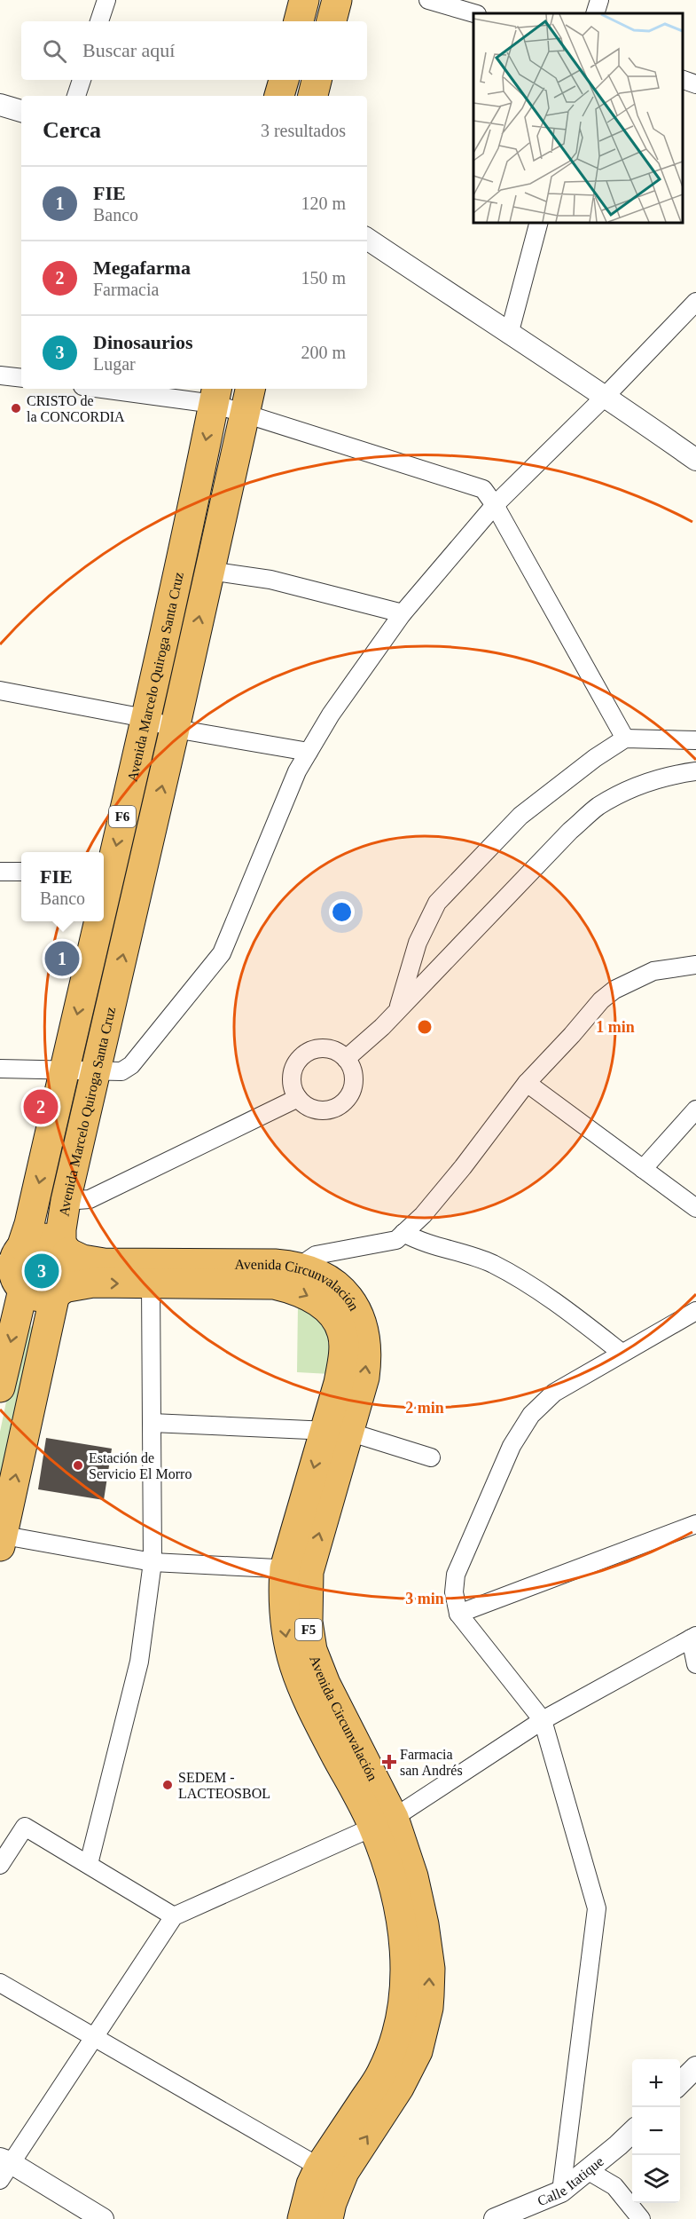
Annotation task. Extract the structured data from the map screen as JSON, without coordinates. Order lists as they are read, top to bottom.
{
  "streets": {
    "highway": [
      "Avenida Marcelo Quiroga Santa Cruz",
      "F6",
      "Avenida Circunvalación",
      "F5"
    ],
    "street": ["Calle Itatique"]
  },
  "crossings": [
    ["Avenida Marcelo Quiroga Santa Cruz", "Avenida Circunvalación"],
    ["Avenida Marcelo Quiroga Santa Cruz", "F5"],
    ["Avenida Circunvalación", "F5"]
  ],
  "places": {
    "other": ["CRISTO de la CONCORDIA", "Estación de Servicio El Morro", "SEDEM - LACTEOSBOL"],
    "health": ["Farmacia san Andrés"]
  },
  "page": {
    "search": "Buscar aquí",
    "heading": ["Cerca", "3 resultados"],
    "list": [
      {
        "mark": "1",
        "name": "FIE",
        "note": "Banco",
        "value": "120 m"
      },
      {
        "mark": "2",
        "name": "Megafarma",
        "note": "Farmacia",
        "value": "150 m"
      },
      {
        "mark": "3",
        "name": "Dinosaurios",
        "note": "Lugar",
        "value": "200 m"
      }
    ],
    "popup": ["FIE", "Banco"],
    "pins": ["1", "2", "3"],
    "map_buttons": ["+", "−"]
  },
  "rings": ["1 min", "2 min", "3 min"]
}
